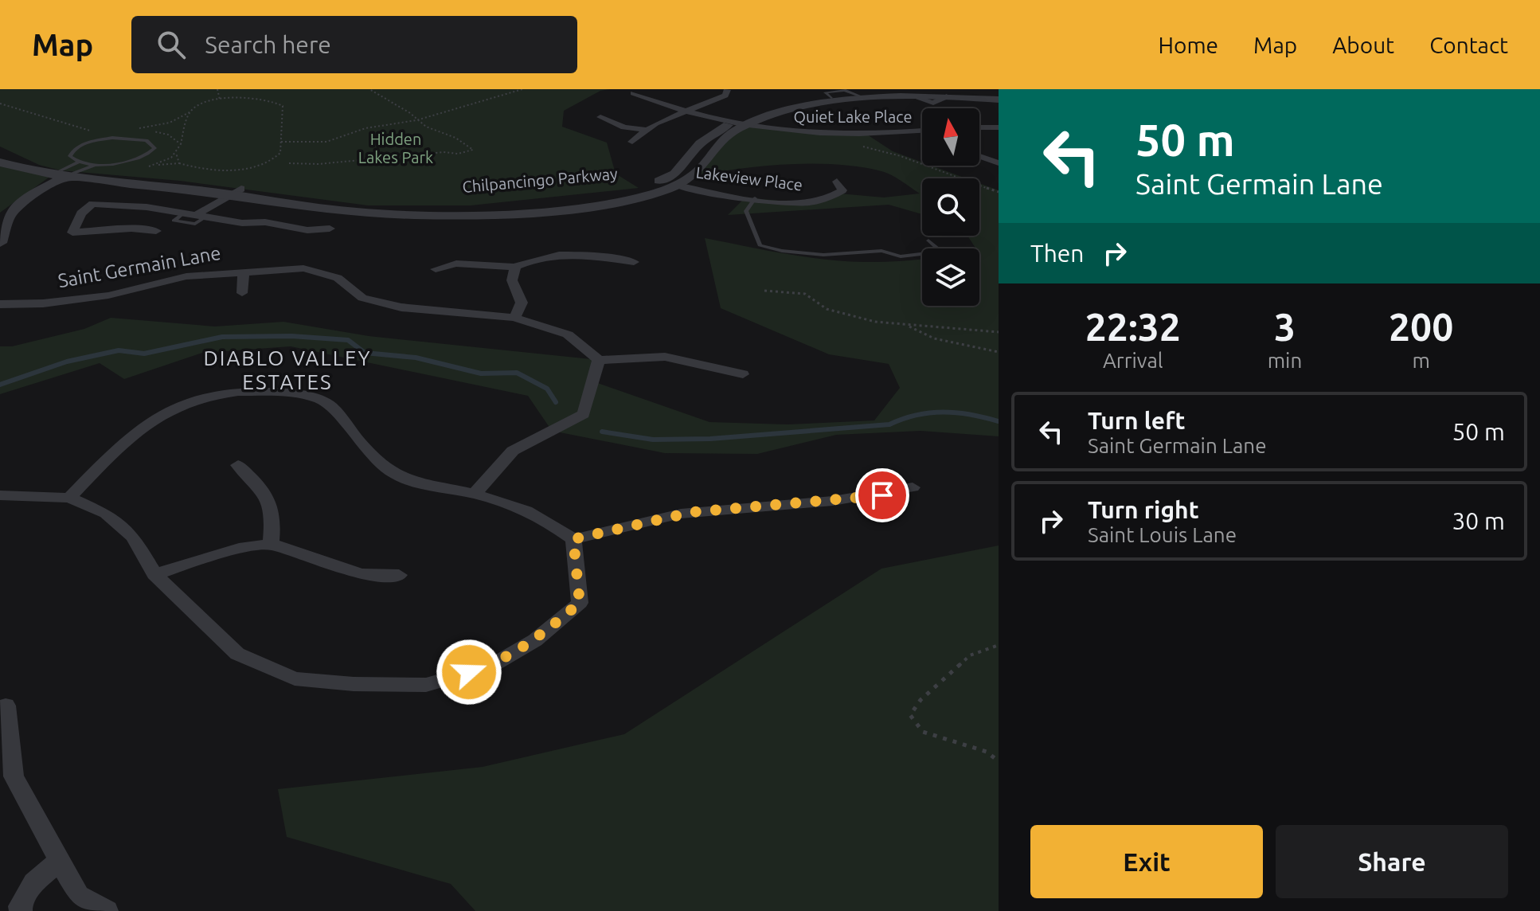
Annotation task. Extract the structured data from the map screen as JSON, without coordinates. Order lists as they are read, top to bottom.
{
  "streets": {
    "street": [
      "Quiet Lake Place",
      "Lakeview Place",
      "Chilpancingo Parkway",
      "Saint Germain Lane"
    ]
  },
  "crossings": [
    ["Quiet Lake Place", "Chilpancingo Parkway"],
    ["Lakeview Place", "Chilpancingo Parkway"]
  ],
  "districts": ["DIABLO VALLEY ESTATES"],
  "parks": ["Hidden Lakes Park"],
  "north": "top",
  "page": {
    "header": "Map",
    "search": "Search here",
    "nav": [
      "Home",
      "Map",
      "About",
      "Contact"
    ],
    "turn": ["50 m", "Saint Germain Lane"],
    "then": "Then",
    "eta": [
      "22:32",
      "Arrival",
      "3",
      "min",
      "200",
      "m"
    ],
    "list": [
      {
        "name": "Turn left",
        "note": "Saint Germain Lane",
        "value": "50 m"
      },
      {
        "name": "Turn right",
        "note": "Saint Louis Lane",
        "value": "30 m"
      }
    ],
    "buttons": ["Exit", "Share"]
  }
}
